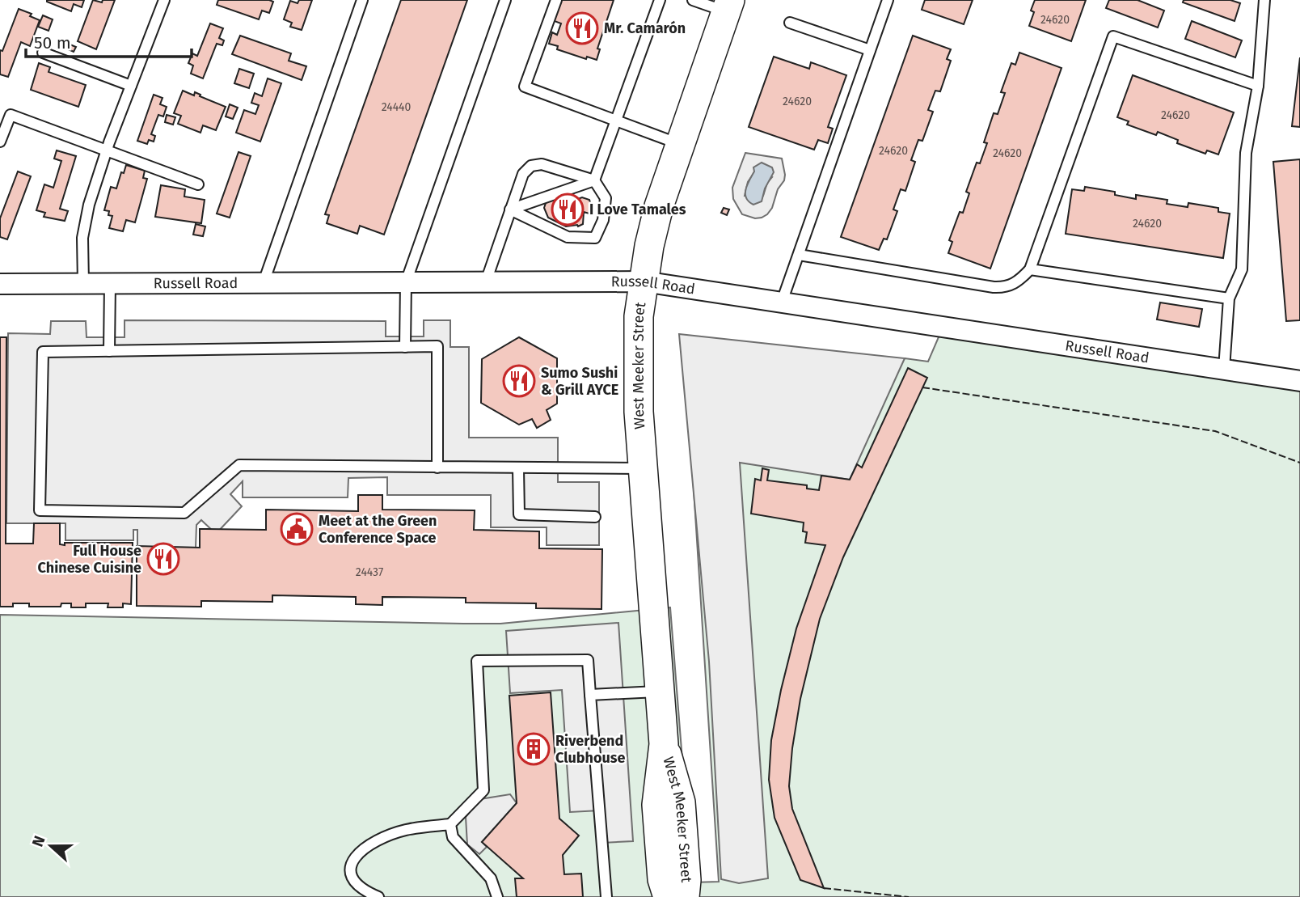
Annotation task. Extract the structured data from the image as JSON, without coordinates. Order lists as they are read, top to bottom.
{
  "streets": {
    "main road": ["West Meeker Street"],
    "street": ["Russell Road"]
  },
  "crossings": [
    ["Russell Road", "West Meeker Street"]
  ],
  "places": {
    "restaurant": [
      "Mr. Camarón",
      "I Love Tamales",
      "Sumo Sushi & Grill AYCE",
      "Full House Chinese Cuisine"
    ],
    "public building": ["Meet at the Green Conference Space"],
    "building": ["Riverbend Clubhouse"]
  },
  "house_numbers": [
    "24620",
    "24620",
    "24440",
    "24620",
    "24620",
    "24620",
    "24620",
    "24437"
  ],
  "scale_bar": "50 m",
  "north": "left"
}
